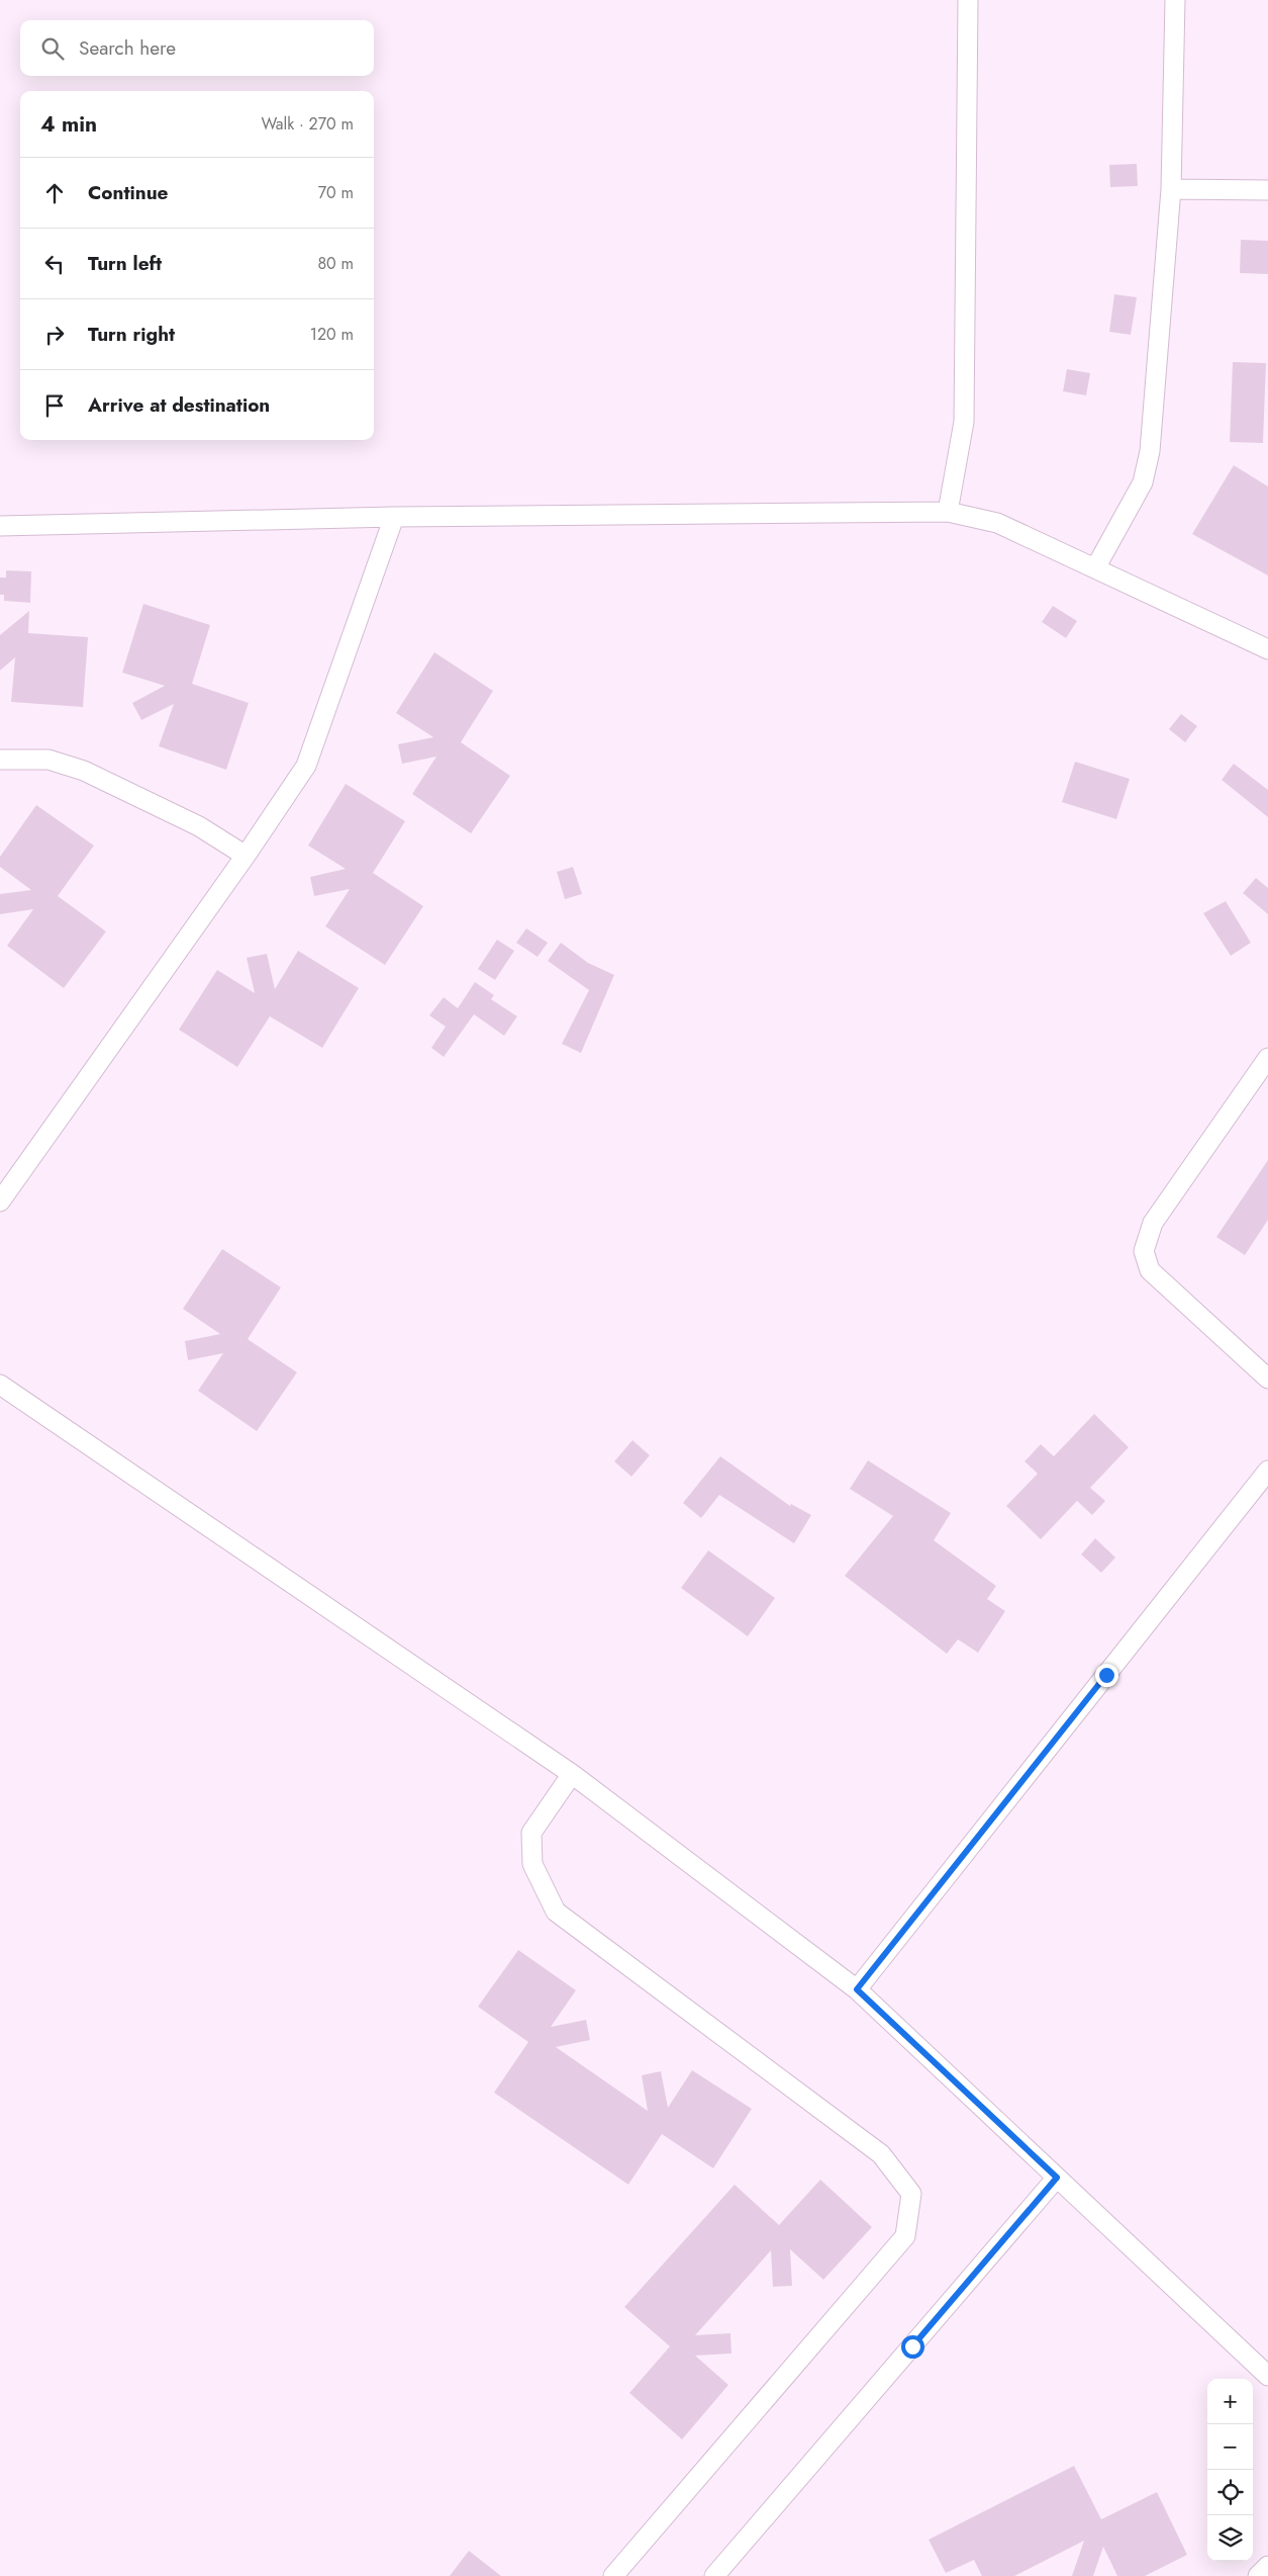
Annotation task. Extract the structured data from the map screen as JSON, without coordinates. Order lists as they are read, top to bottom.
{
  "page": {
    "search": "Search here",
    "heading": ["4 min", "Walk · 270 m"],
    "list": [
      ["Continue", "70 m"],
      ["Turn left", "80 m"],
      ["Turn right", "120 m"],
      "Arrive at destination"
    ],
    "map_buttons": ["+", "−"]
  }
}
